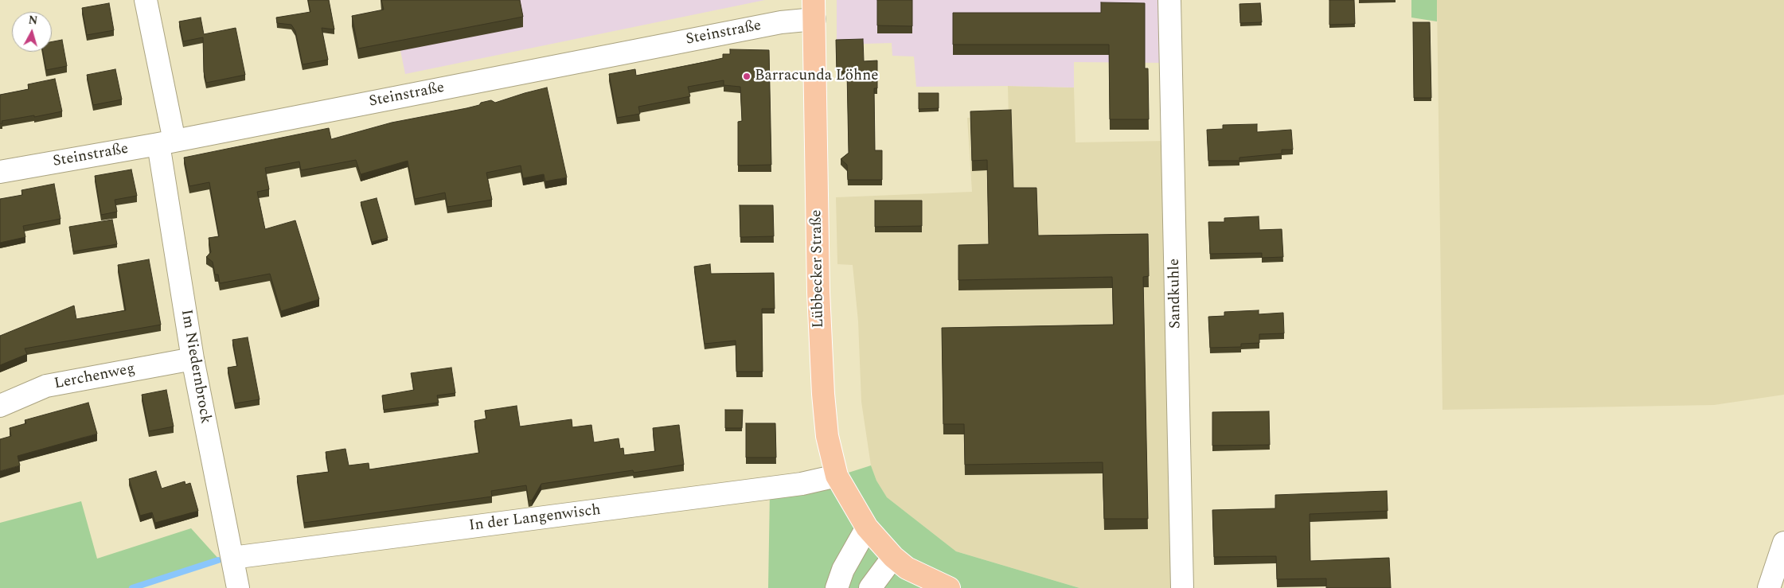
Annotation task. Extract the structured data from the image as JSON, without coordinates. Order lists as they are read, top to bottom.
{
  "streets": {
    "main road": ["Lübbecker Straße"],
    "street": [
      "Steinstraße",
      "Sandkuhle",
      "Im Niedernbrock",
      "Lerchenweg",
      "In der Langenwisch"
    ]
  },
  "crossings": [
    ["Steinstraße", "Lübbecker Straße"],
    ["Steinstraße", "Im Niedernbrock"],
    ["Lübbecker Straße", "In der Langenwisch"],
    ["Im Niedernbrock", "Lerchenweg"],
    ["Im Niedernbrock", "In der Langenwisch"]
  ],
  "places": ["Barracunda Löhne"],
  "north": "top"
}
